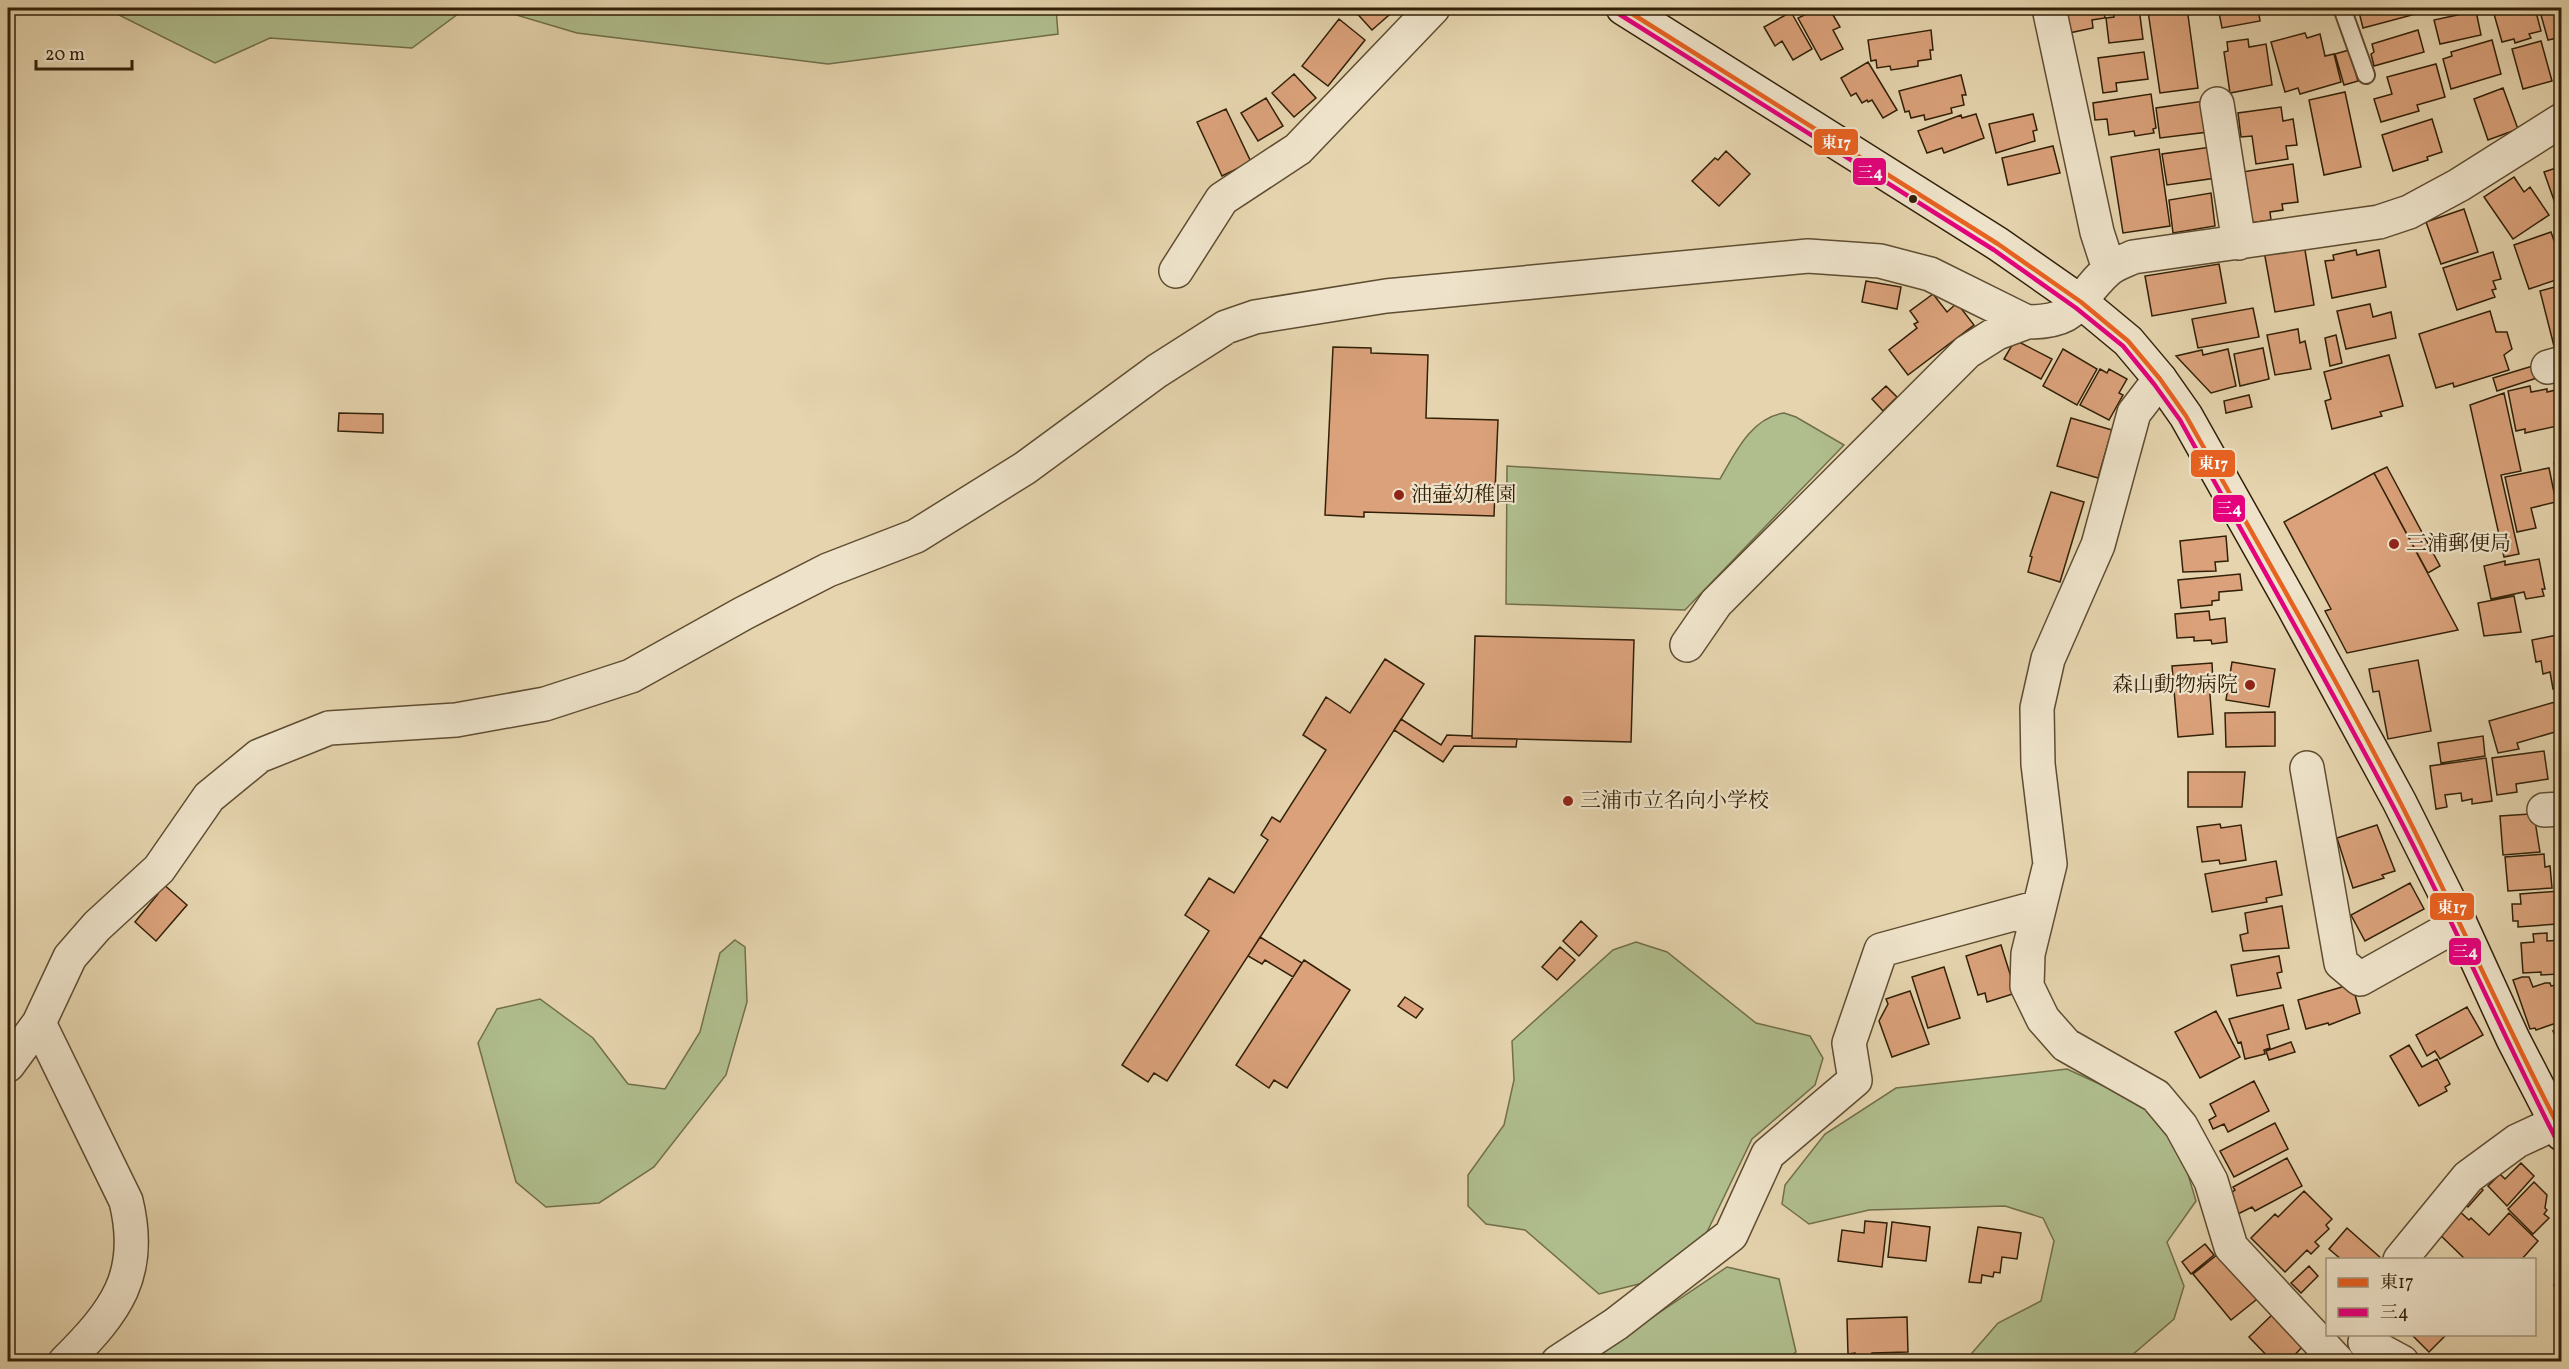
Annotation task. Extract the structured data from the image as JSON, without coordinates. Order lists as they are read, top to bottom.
{
  "places": [
    "油壷幼稚園",
    "三浦郵便局",
    "森山動物病院",
    "三浦市立名向小学校"
  ],
  "lines": ["transit line 東17", "transit line 三4"],
  "legend": ["東17", "三4"],
  "scale_bar": "20 m"
}
